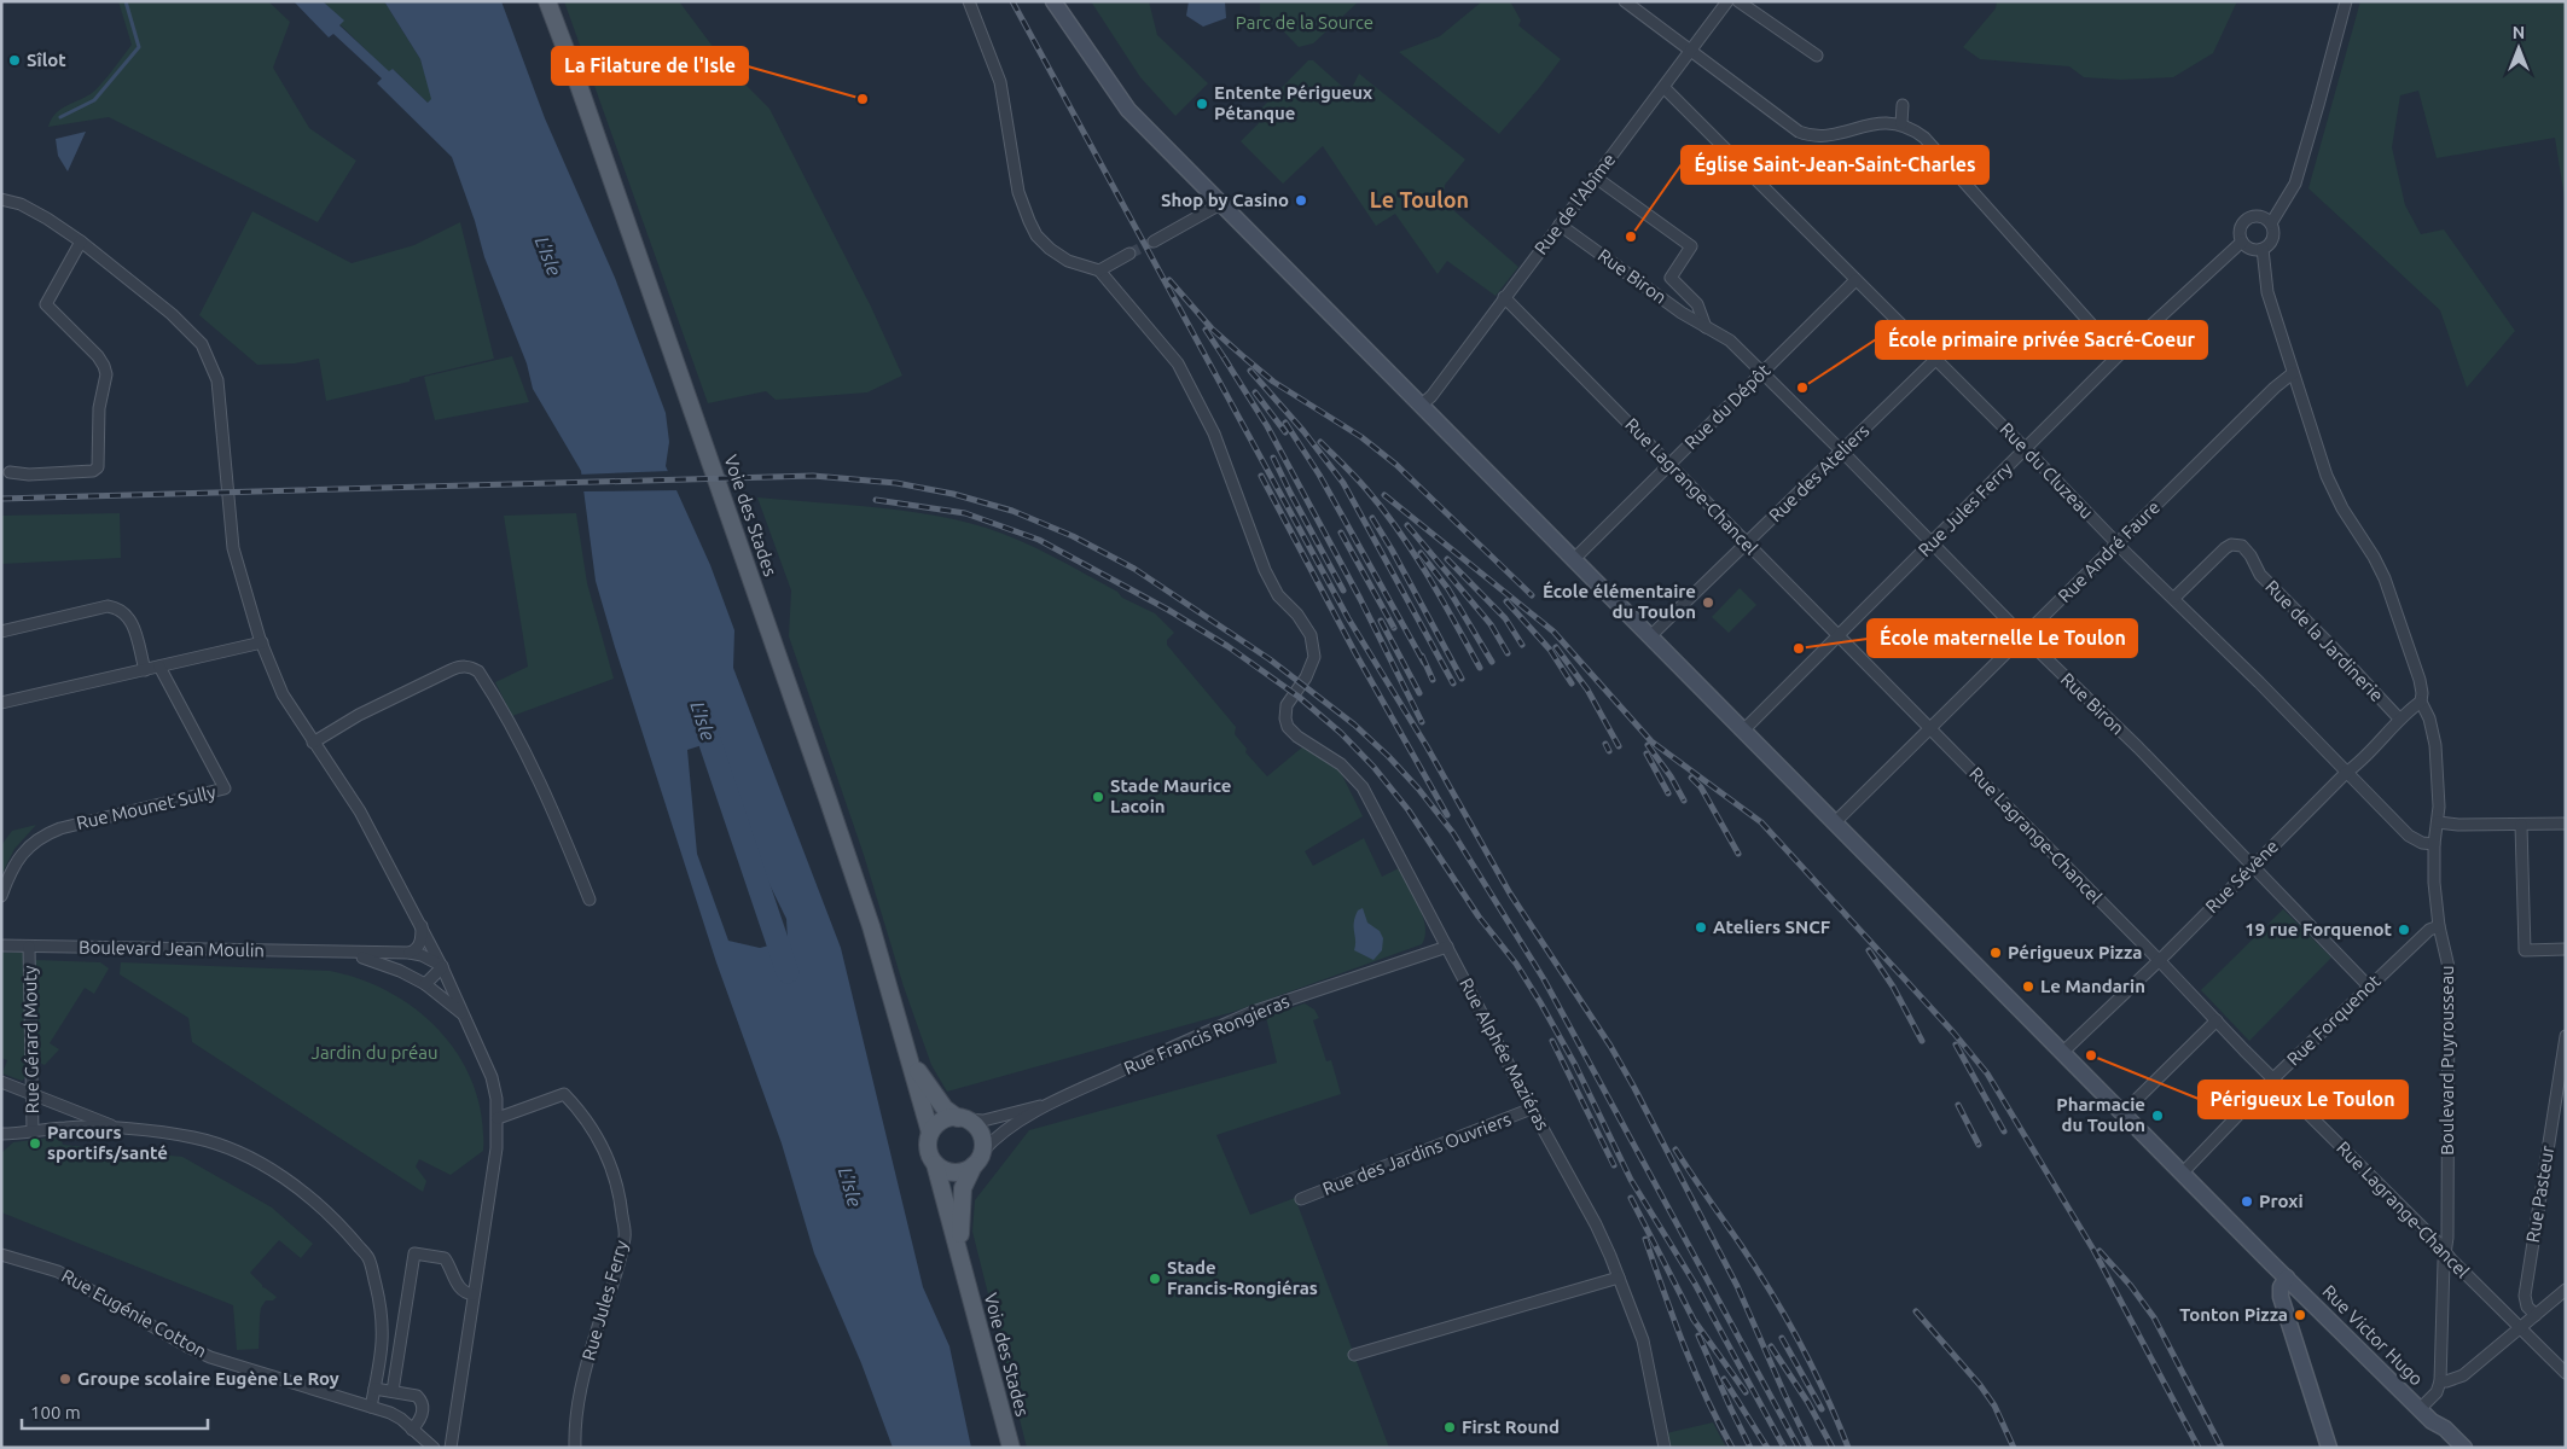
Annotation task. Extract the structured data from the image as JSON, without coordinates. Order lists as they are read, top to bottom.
{
  "streets": {
    "main road": ["Voie des Stades", "Rue Victor Hugo"],
    "street": [
      "Rue de l'Abîme",
      "Rue Biron",
      "Rue du Dépôt",
      "Rue du Cluzeau",
      "Rue des Ateliers",
      "Rue Lagrange-Chancel",
      "Rue Jules Ferry",
      "Rue André Faure",
      "Rue de la Jardinerie",
      "Rue Mounet Sully",
      "Rue Sévène",
      "Boulevard Jean Moulin",
      "Rue Forquenot",
      "Rue Francis Rongieras",
      "Rue Gérard Mouty",
      "Rue Alphée Maziéras",
      "Boulevard Puyrousseau",
      "Rue des Jardins Ouvriers",
      "Rue Pasteur",
      "Rue Eugénie Cotton"
    ]
  },
  "crossings": [
    ["Rue de l'Abîme", "Rue Biron"],
    ["Rue de l'Abîme", "Rue du Cluzeau"],
    ["Rue de l'Abîme", "Rue Lagrange-Chancel"],
    ["Rue de l'Abîme", "Rue Victor Hugo"],
    ["Rue Biron", "Rue du Dépôt"],
    ["Rue Biron", "Rue des Ateliers"],
    ["Rue Biron", "Rue Jules Ferry"],
    ["Rue Biron", "Rue André Faure"],
    ["Rue Biron", "Rue Sévène"],
    ["Rue Biron", "Rue Forquenot"],
    ["Rue du Dépôt", "Rue du Cluzeau"],
    ["Rue du Dépôt", "Rue Lagrange-Chancel"],
    ["Rue du Dépôt", "Rue Victor Hugo"],
    ["Rue du Cluzeau", "Rue des Ateliers"],
    ["Rue du Cluzeau", "Rue Jules Ferry"],
    ["Rue du Cluzeau", "Rue André Faure"],
    ["Rue du Cluzeau", "Rue de la Jardinerie"],
    ["Rue du Cluzeau", "Rue Sévène"],
    ["Rue du Cluzeau", "Boulevard Puyrousseau"],
    ["Rue des Ateliers", "Rue Lagrange-Chancel"],
    ["Rue des Ateliers", "Rue Victor Hugo"],
    ["Rue Lagrange-Chancel", "Rue Jules Ferry"],
    ["Rue Lagrange-Chancel", "Rue André Faure"],
    ["Rue Lagrange-Chancel", "Rue Sévène"],
    ["Rue Lagrange-Chancel", "Rue Forquenot"],
    ["Rue Lagrange-Chancel", "Boulevard Puyrousseau"],
    ["Rue Jules Ferry", "Rue Victor Hugo"],
    ["Voie des Stades", "Rue Francis Rongieras"],
    ["Rue André Faure", "Boulevard Puyrousseau"],
    ["Rue André Faure", "Rue Victor Hugo"],
    ["Rue de la Jardinerie", "Rue Sévène"],
    ["Rue Sévène", "Boulevard Puyrousseau"],
    ["Rue Sévène", "Rue Victor Hugo"],
    ["Boulevard Jean Moulin", "Rue Gérard Mouty"],
    ["Rue Forquenot", "Boulevard Puyrousseau"],
    ["Rue Forquenot", "Rue Victor Hugo"],
    ["Rue Francis Rongieras", "Rue Alphée Maziéras"],
    ["Rue Alphée Maziéras", "Rue des Jardins Ouvriers"]
  ],
  "districts": ["Le Toulon"],
  "water": ["L'Isle"],
  "parks": ["Parc de la Source", "Jardin du préau"],
  "places": [
    "Sîlot",
    "La Filature de l'Isle",
    "Entente Périgueux Pétanque",
    "Shop by Casino",
    "Église Saint-Jean-Saint-Charles",
    "École primaire privée Sacré-Coeur",
    "École élémentaire du Toulon",
    "École maternelle Le Toulon",
    "Stade Maurice Lacoin",
    "Ateliers SNCF",
    "19 rue Forquenot",
    "Périgueux Pizza",
    "Le Mandarin",
    "Périgueux Le Toulon",
    "Pharmacie du Toulon",
    "Parcours sportifs/santé",
    "Proxi",
    "Stade Francis-Rongiéras",
    "Tonton Pizza",
    "Groupe scolaire Eugène Le Roy",
    "First Round"
  ],
  "scale_bar": "100 m",
  "north": "top"
}
